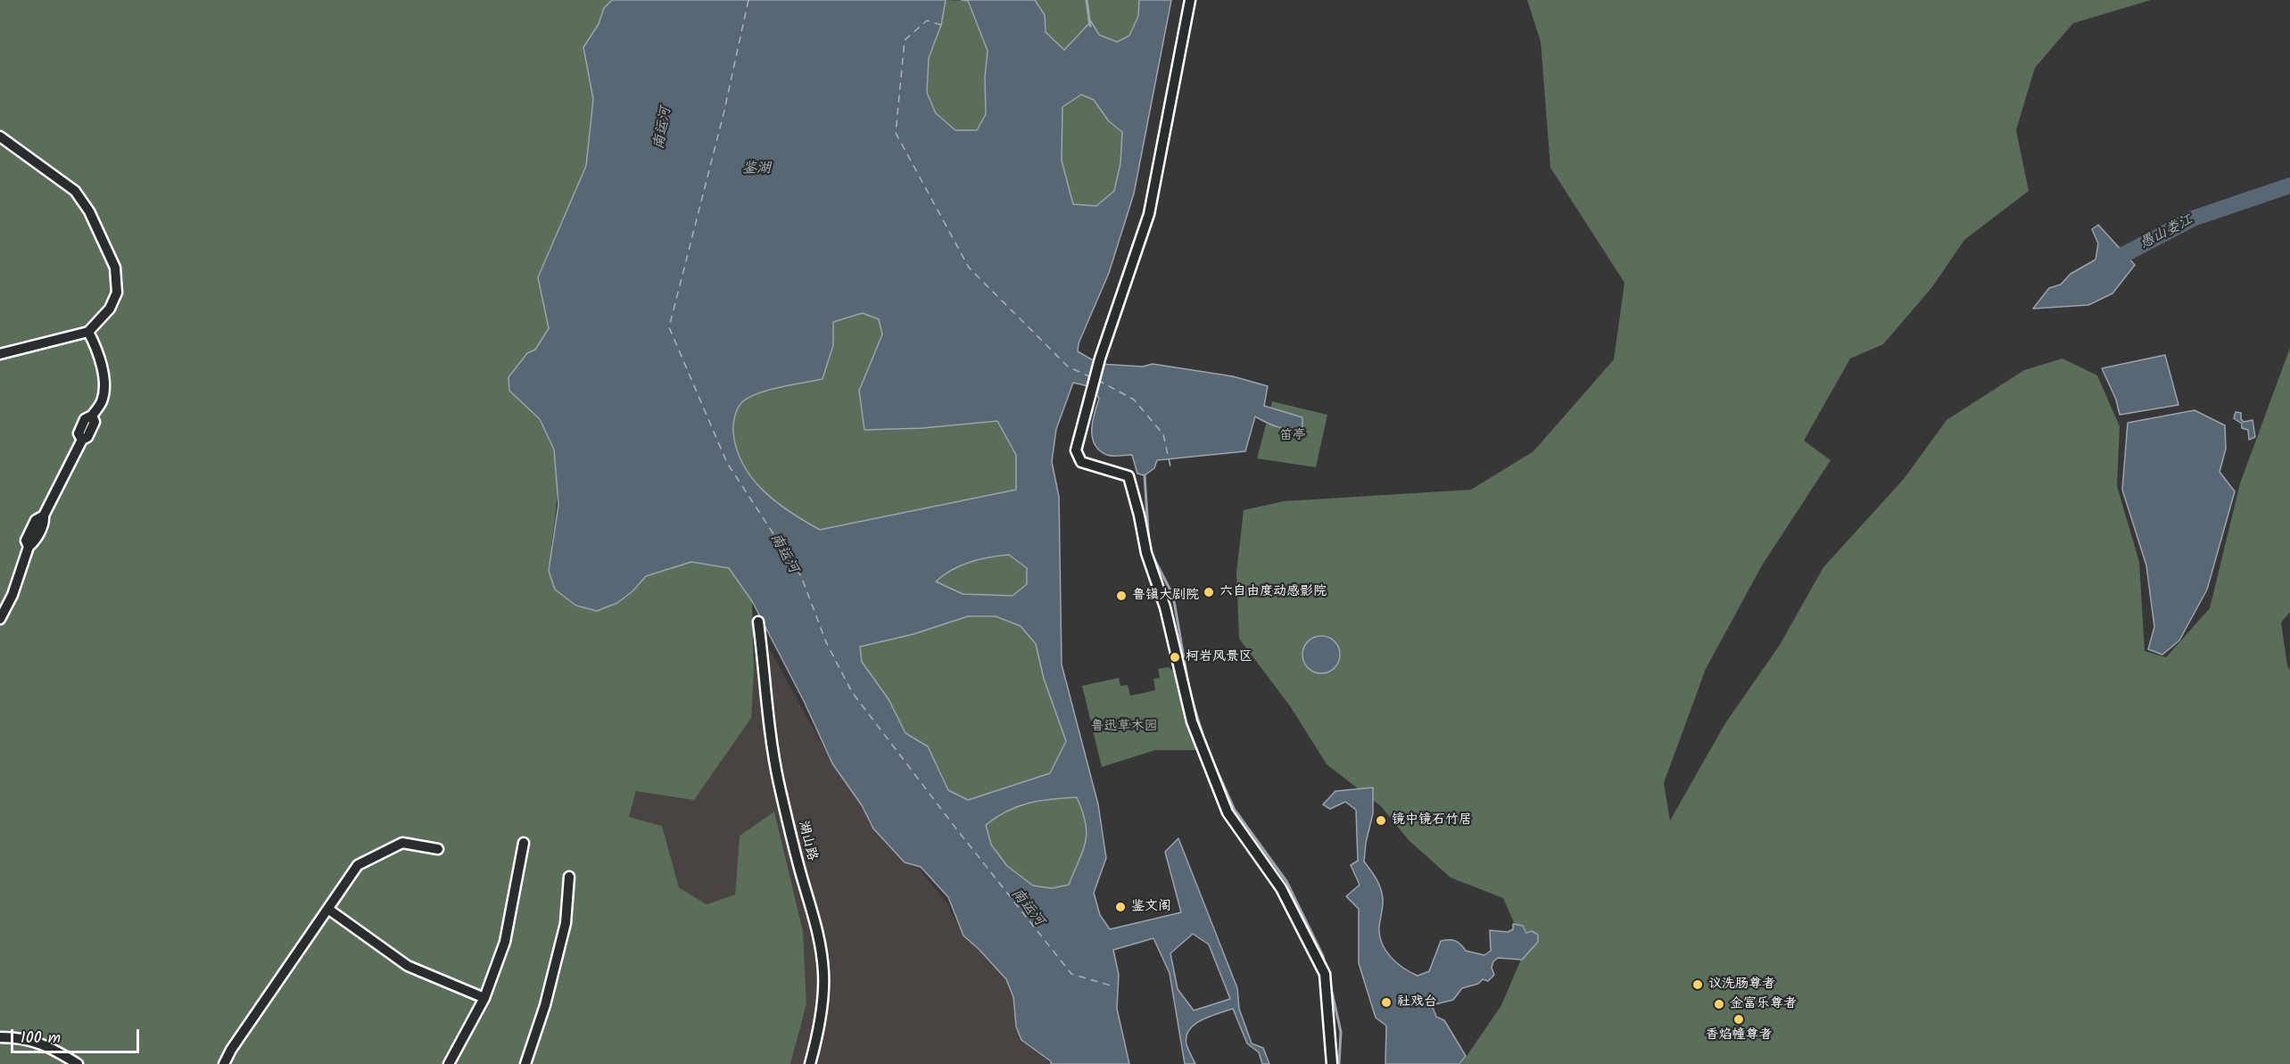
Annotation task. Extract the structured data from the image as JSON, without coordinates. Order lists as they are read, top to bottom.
{
  "streets": {
    "street": ["湖山路"]
  },
  "water": ["南运河", "鉴湖", "愚山娄江"],
  "parks": ["笛亭", "鲁迅草木园"],
  "places": [
    "六自由度动感影院",
    "鲁镇大剧院",
    "柯岩风景区",
    "镜中镜石竹居",
    "鉴文阁",
    "议洗肠尊者",
    "社戏台",
    "金富乐尊者",
    "香焰幢尊者"
  ],
  "scale_bar": "100 m"
}
